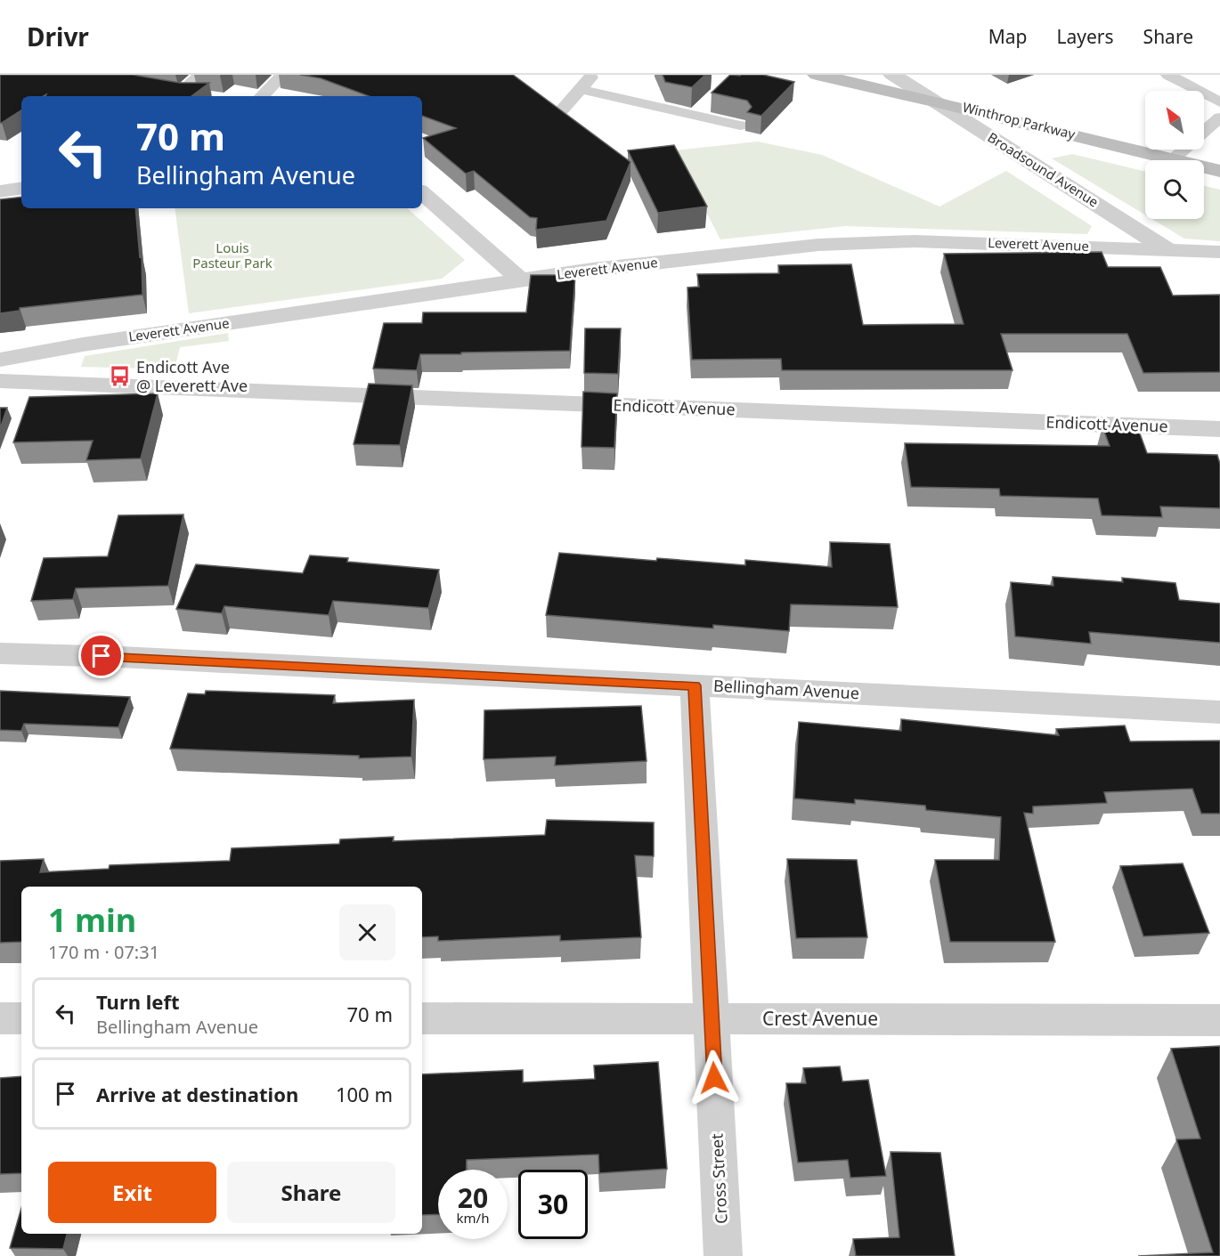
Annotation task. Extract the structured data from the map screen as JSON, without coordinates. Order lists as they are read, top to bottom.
{
  "streets": {
    "main road": ["Winthrop Parkway"],
    "street": [
      "Broadsound Avenue",
      "Leverett Avenue",
      "Endicott Avenue",
      "Bellingham Avenue",
      "Crest Avenue",
      "Cross Street"
    ]
  },
  "crossings": [
    ["Winthrop Parkway", "Broadsound Avenue"],
    ["Broadsound Avenue", "Leverett Avenue"],
    ["Bellingham Avenue", "Cross Street"],
    ["Crest Avenue", "Cross Street"]
  ],
  "parks": ["Louis Pasteur Park"],
  "places": {
    "bus stop": ["Endicott Ave @ Leverett Ave"]
  },
  "north": "top left",
  "page": {
    "header": "Drivr",
    "nav": ["Map", "Layers", "Share"],
    "turn": ["70 m", "Bellingham Avenue"],
    "heading": ["1 min", "170 m · 07:31"],
    "list": [
      {
        "name": "Turn left",
        "note": "Bellingham Avenue",
        "value": "70 m"
      },
      {
        "name": "Arrive at destination",
        "value": "100 m"
      }
    ],
    "buttons": ["Exit", "Share"],
    "speed": "20 km/h",
    "limit": "30"
  }
}
